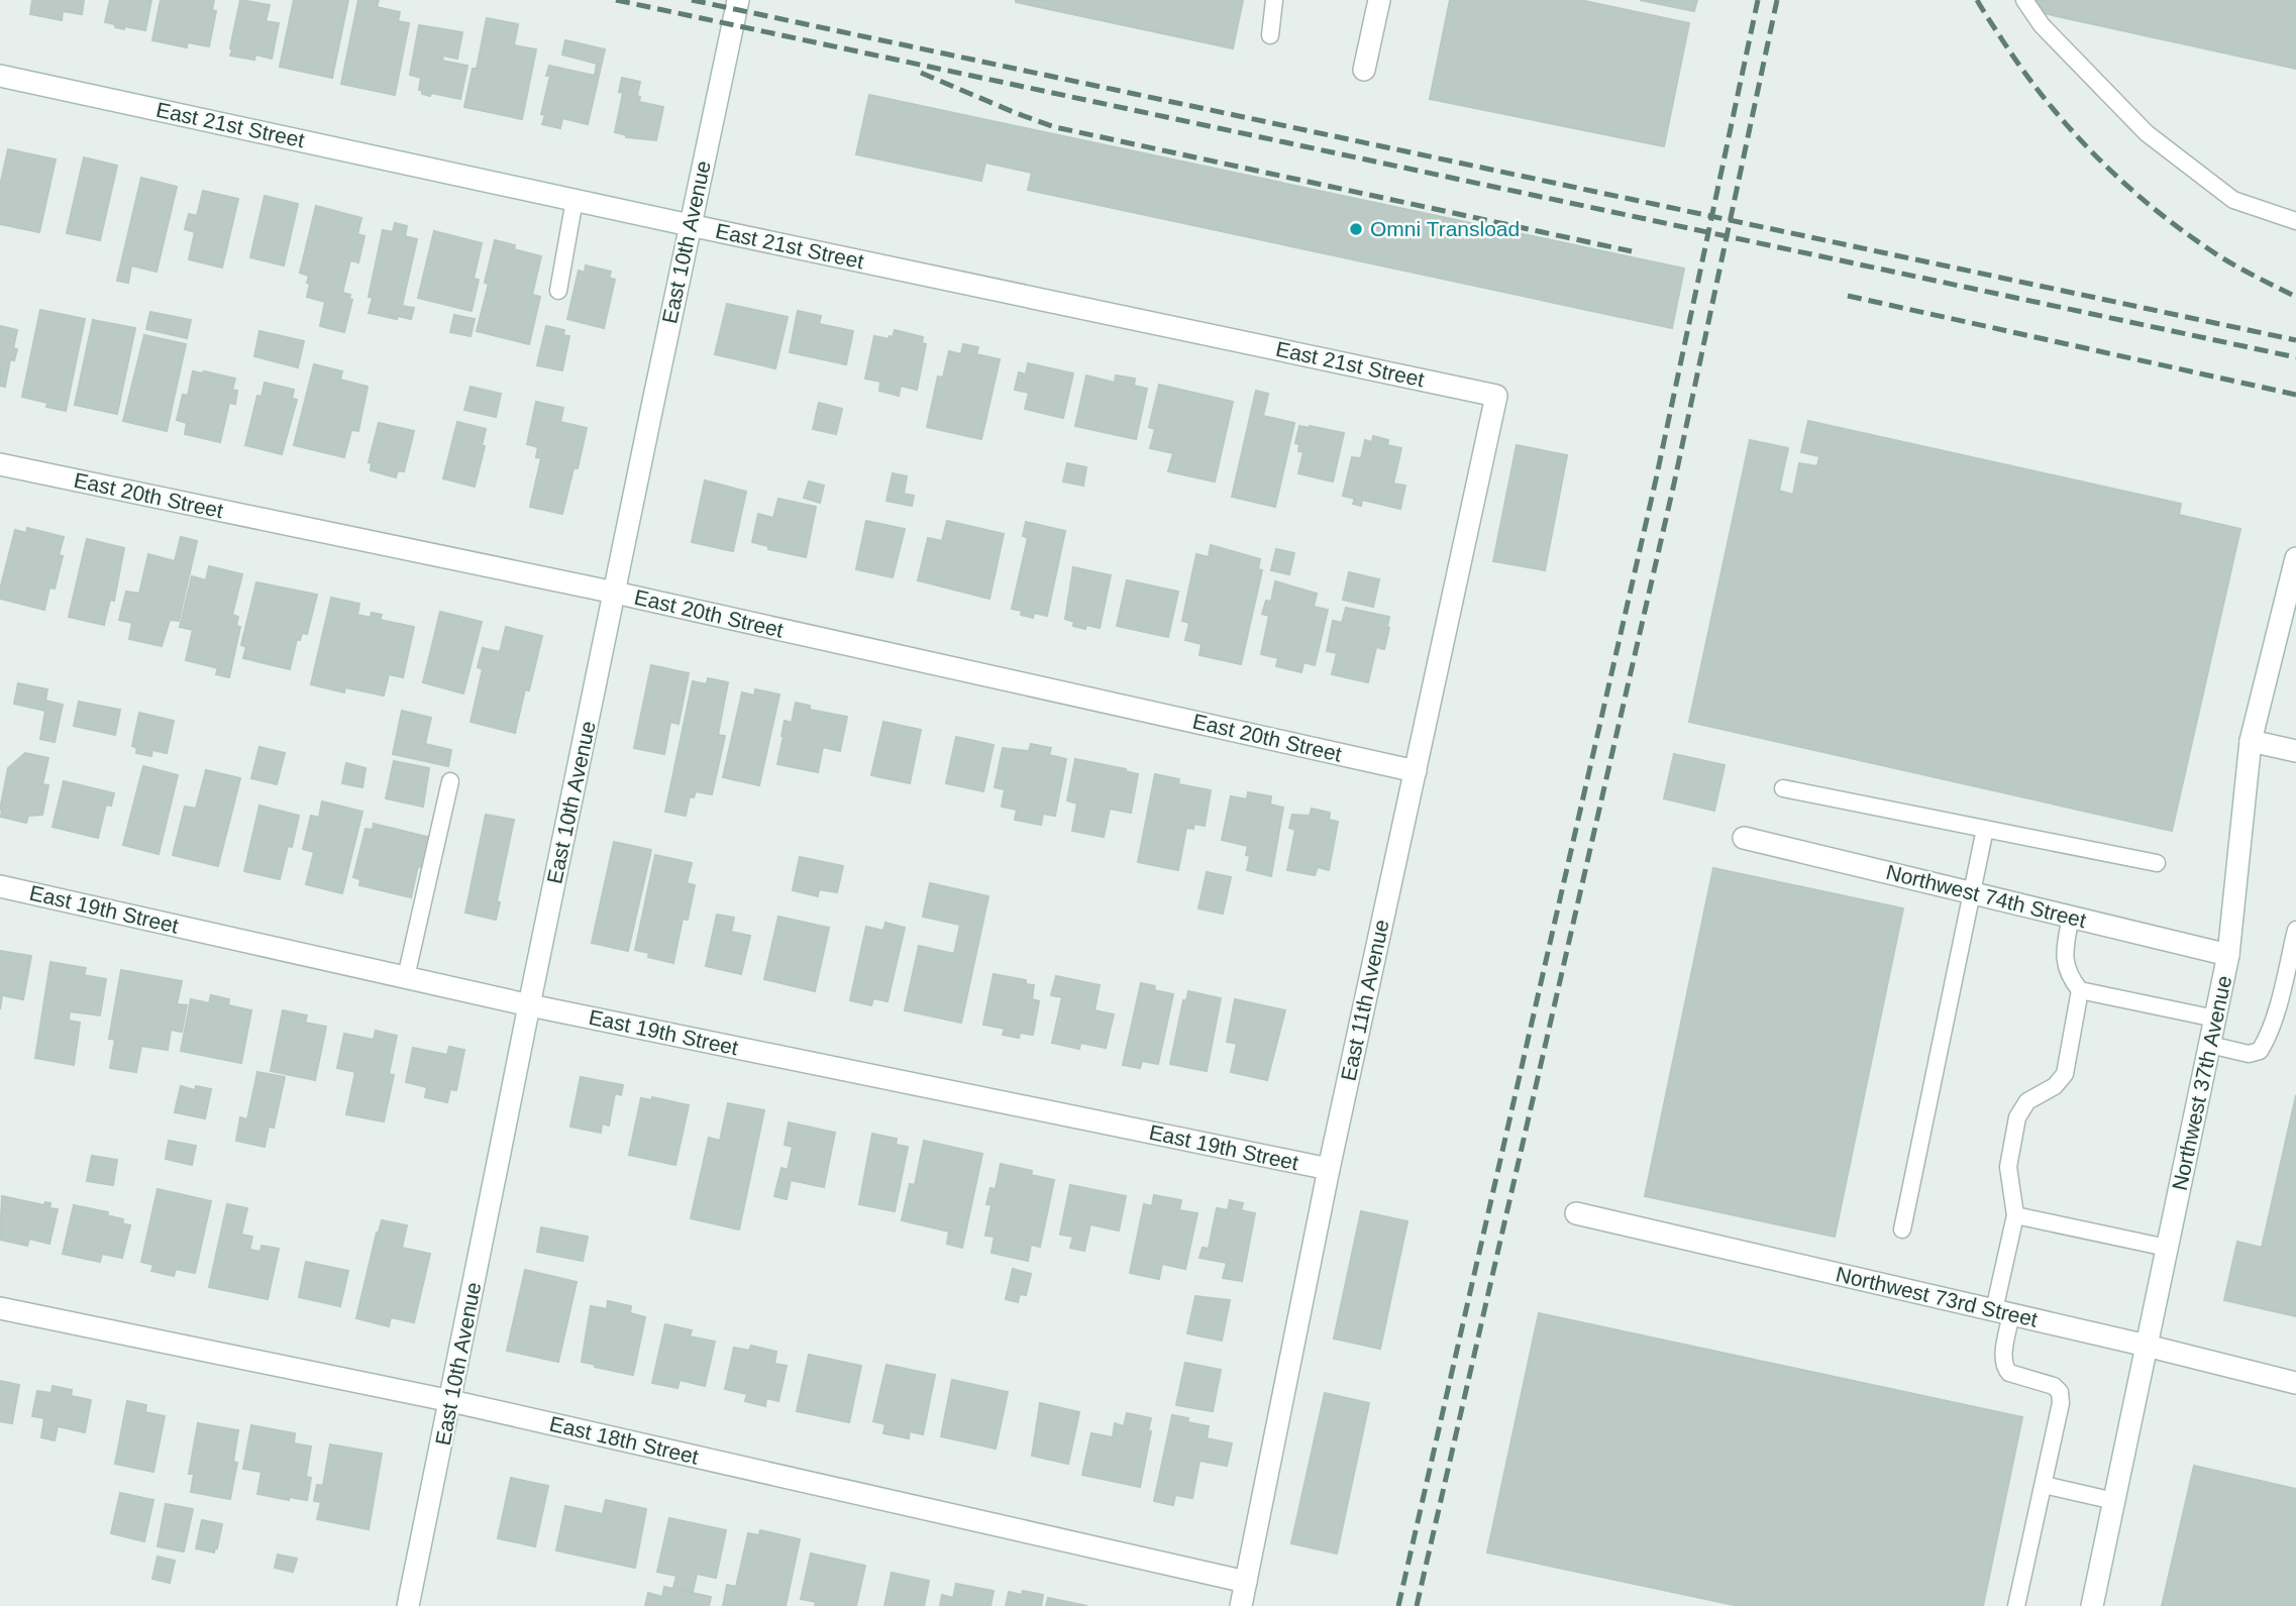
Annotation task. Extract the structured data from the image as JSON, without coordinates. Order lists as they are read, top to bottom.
{
  "streets": {
    "street": [
      "East 21st Street",
      "East 10th Avenue",
      "East 20th Street",
      "Northwest 74th Street",
      "East 19th Street",
      "East 11th Avenue",
      "Northwest 37th Avenue",
      "Northwest 73rd Street",
      "East 18th Street"
    ]
  },
  "crossings": [
    ["East 21st Street", "East 10th Avenue"],
    ["East 21st Street", "East 11th Avenue"],
    ["East 10th Avenue", "East 20th Street"],
    ["East 10th Avenue", "East 19th Street"],
    ["East 10th Avenue", "East 18th Street"],
    ["East 20th Street", "East 11th Avenue"],
    ["Northwest 74th Street", "Northwest 37th Avenue"],
    ["East 19th Street", "East 11th Avenue"],
    ["East 11th Avenue", "East 18th Street"],
    ["Northwest 37th Avenue", "Northwest 73rd Street"]
  ],
  "places": ["Omni Transload"]
}
